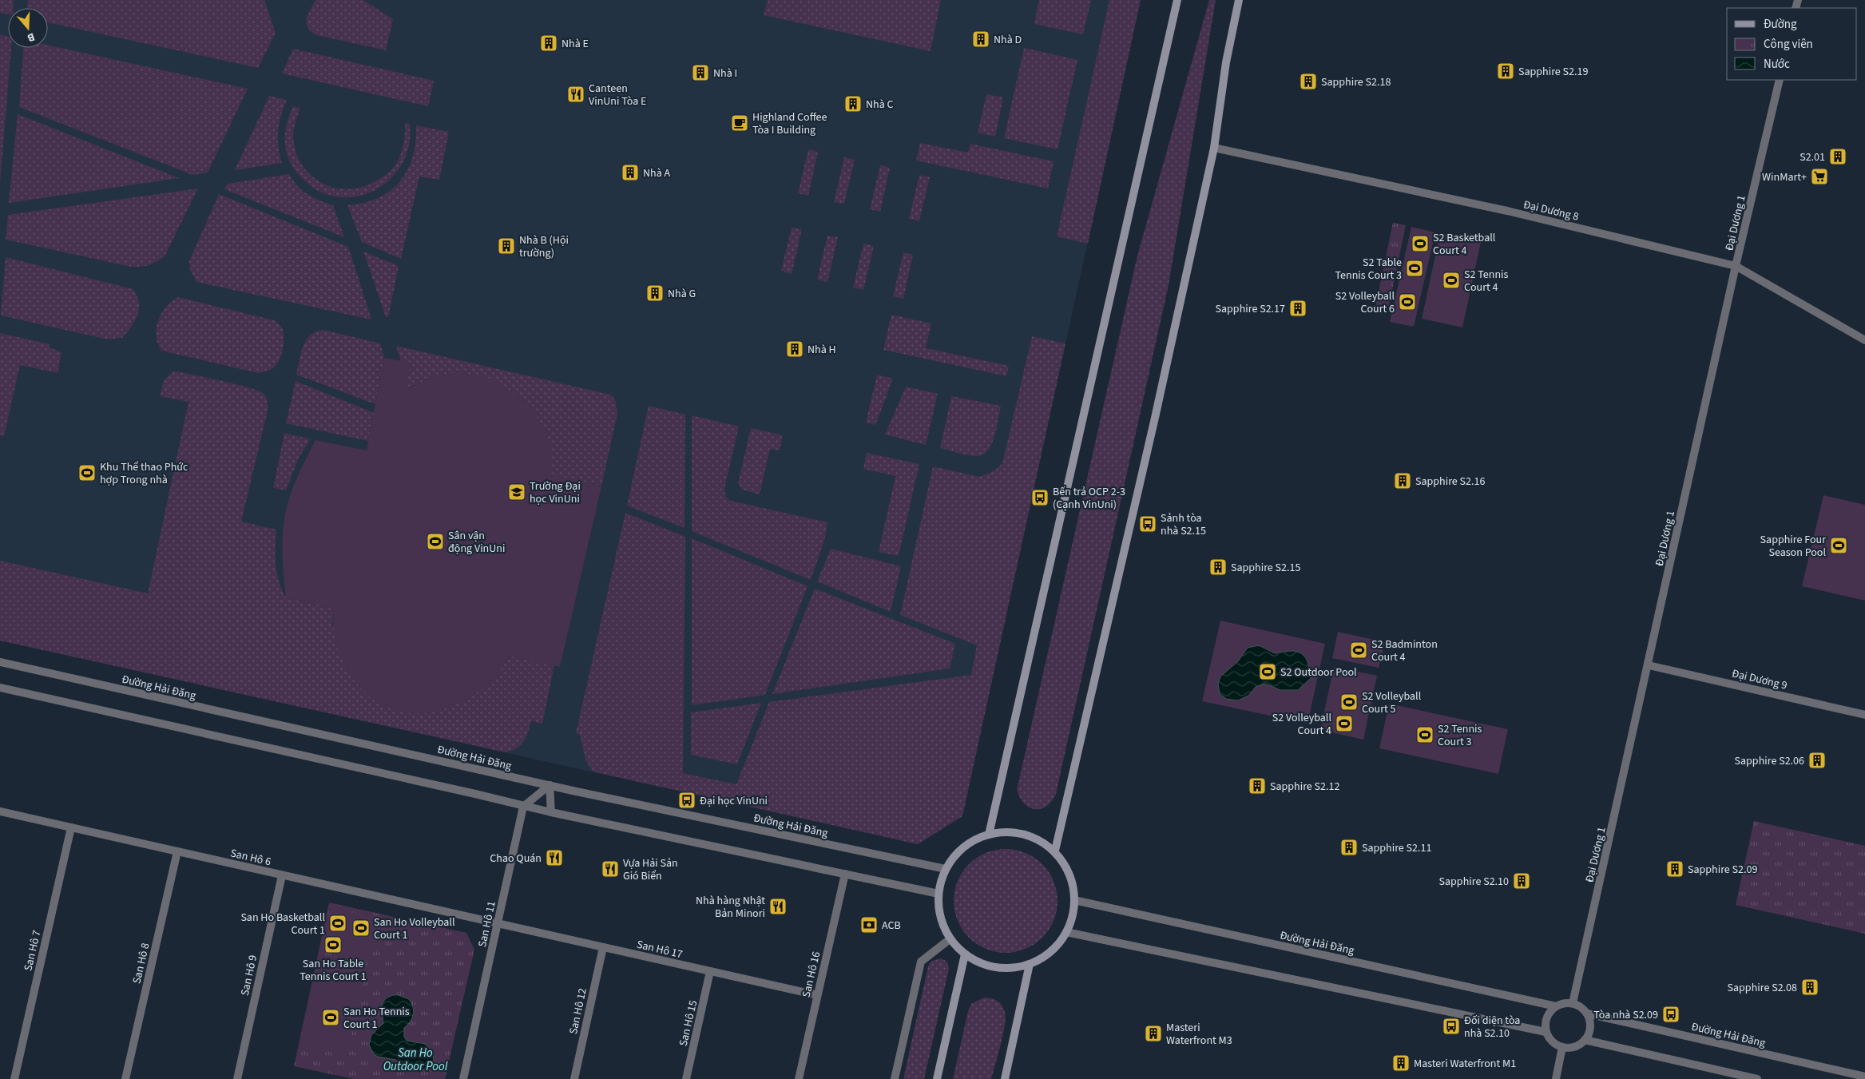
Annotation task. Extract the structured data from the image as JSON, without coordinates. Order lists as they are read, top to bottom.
{
  "streets": {
    "street": [
      "Đại Dương 8",
      "Đại Dương 1",
      "Đại Dương 9",
      "Đường Hải Đăng",
      "San Hô 6",
      "San Hô 11",
      "San Hô 17",
      "San Hô 7",
      "San Hô 8",
      "San Hô 16",
      "San Hô 9",
      "San Hô 12",
      "San Hô 15"
    ]
  },
  "crossings": [
    ["Đại Dương 8", "Đại Dương 1"],
    ["Đại Dương 1", "Đại Dương 9"],
    ["Đại Dương 1", "Đường Hải Đăng"],
    ["San Hô 6", "San Hô 11"],
    ["San Hô 6", "San Hô 17"],
    ["San Hô 6", "San Hô 7"],
    ["San Hô 6", "San Hô 8"],
    ["San Hô 6", "San Hô 9"],
    ["San Hô 11", "San Hô 17"],
    ["San Hô 17", "San Hô 16"],
    ["San Hô 17", "San Hô 12"],
    ["San Hô 17", "San Hô 15"]
  ],
  "water": ["San Ho Outdoor Pool"],
  "places": {
    "building": [
      "Nhà D",
      "Nhà E",
      "Sapphire S2.19",
      "Nhà I",
      "Sapphire S2.18",
      "Nhà C",
      "S2.01",
      "Nhà A",
      "Nhà B (Hội trường)",
      "Nhà G",
      "Sapphire S2.17",
      "Nhà H",
      "Sapphire S2.16",
      "Sapphire S2.15",
      "Sapphire S2.06",
      "Sapphire S2.12",
      "Sapphire S2.11",
      "Sapphire S2.09",
      "Sapphire S2.10",
      "Sapphire S2.08",
      "Masteri Waterfront M3",
      "Masteri Waterfront M1"
    ],
    "restaurant": [
      "Canteen VinUni Tòa E",
      "Chao Quán",
      "Vựa Hải Sản Gió Biển",
      "Nhà hàng Nhật Bản Minori"
    ],
    "cafe": ["Highland Coffee Tòa I Building"],
    "supermarket": ["WinMart+"],
    "sports": [
      "S2 Basketball Court 4",
      "S2 Table Tennis Court 3",
      "S2 Tennis Court 4",
      "S2 Volleyball Court 6",
      "Khu Thể thao Phức hợp Trong nhà",
      "Sân vận động VinUni",
      "Sapphire Four Season Pool",
      "S2 Badminton Court 4",
      "S2 Outdoor Pool",
      "S2 Volleyball Court 5",
      "S2 Volleyball Court 4",
      "S2 Tennis Court 3",
      "San Ho Basketball Court 1",
      "San Ho Volleyball Court 1",
      "San Ho Table Tennis Court 1",
      "San Ho Tennis Court 1"
    ],
    "school or university": ["Trường Đại học VinUni"],
    "bus stop": [
      "Bến trả OCP 2-3 (Cạnh VinUni)",
      "Sảnh tòa nhà S2.15",
      "Đại học VinUni",
      "Tòa nhà S2.09",
      "Đối diện tòa nhà S2.10"
    ],
    "bank": ["ACB"]
  },
  "legend": ["Đường", "Công viên", "Nước"],
  "north": "bottom"
}
